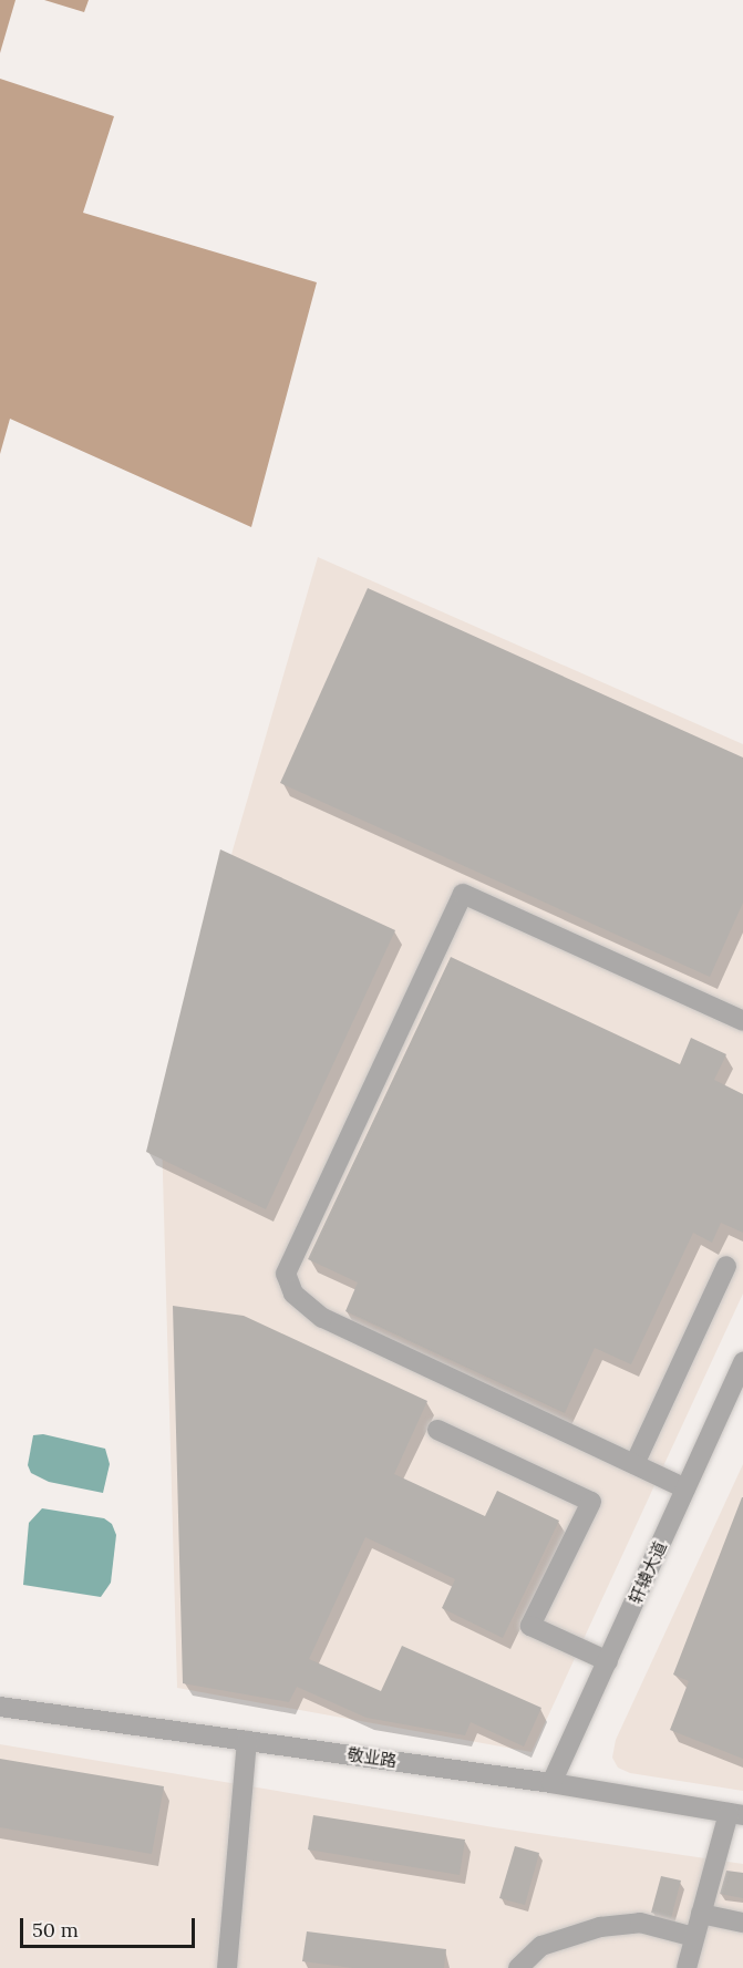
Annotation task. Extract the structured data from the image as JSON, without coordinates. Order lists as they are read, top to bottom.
{
  "streets": {
    "street": ["轩辕大道", "敬业路"]
  },
  "crossings": [
    ["轩辕大道", "敬业路"]
  ],
  "scale_bar": "50 m"
}
